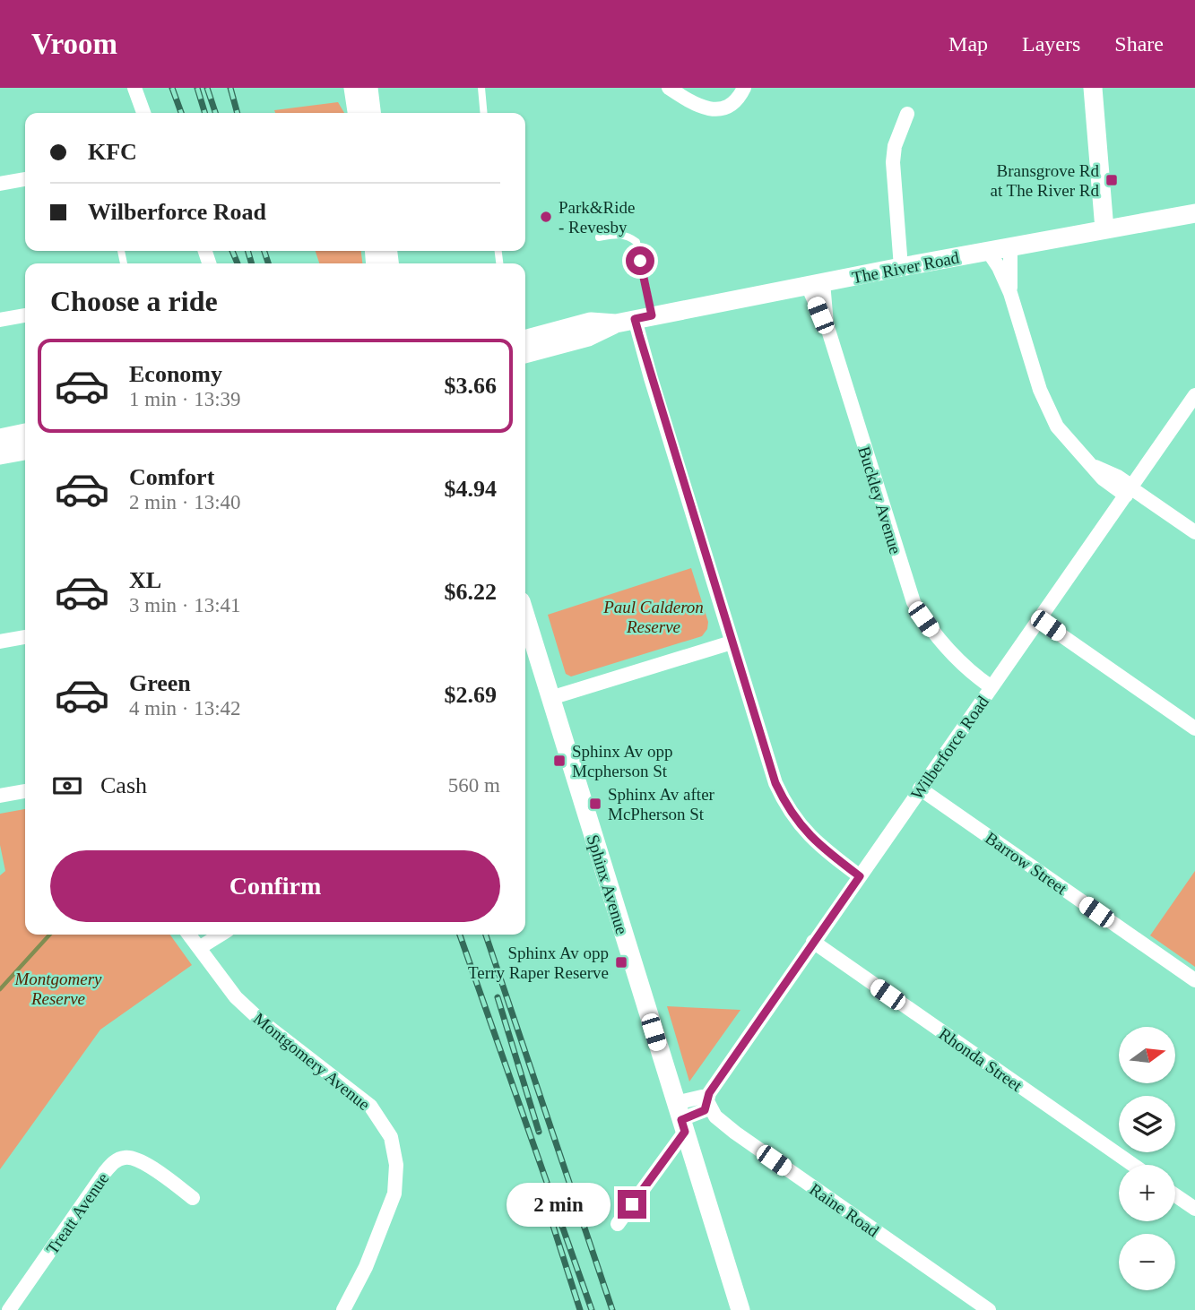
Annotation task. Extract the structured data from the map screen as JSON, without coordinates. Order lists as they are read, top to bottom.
{
  "streets": {
    "main road": ["The River Road", "Sphinx Avenue"],
    "street": [
      "Buckley Avenue",
      "Wilberforce Road",
      "Barrow Street",
      "Rhonda Street",
      "Montgomery Avenue",
      "Raine Road",
      "Treatt Avenue"
    ]
  },
  "crossings": [
    ["The River Road", "Buckley Avenue"],
    ["Buckley Avenue", "Wilberforce Road"],
    ["Wilberforce Road", "Barrow Street"],
    ["Wilberforce Road", "Sphinx Avenue"],
    ["Wilberforce Road", "Rhonda Street"],
    ["Wilberforce Road", "Raine Road"]
  ],
  "parks": ["Paul Calderon Reserve", "Montgomery Reserve"],
  "places": {
    "transit": [
      "Bransgrove Rd at The River Rd",
      "Sphinx Av opp Mcpherson St",
      "Sphinx Av after McPherson St",
      "Sphinx Av opp Terry Raper Reserve"
    ],
    "other": ["Park&Ride - Revesby"]
  },
  "north": "right",
  "page": {
    "header": "Vroom",
    "nav": ["Map", "Layers", "Share"],
    "banner": ["KFC", "Wilberforce Road"],
    "heading": "Choose a ride",
    "list": [
      {
        "name": "Economy",
        "note": "1 min · 13:39",
        "value": "$3.66"
      },
      {
        "name": "Comfort",
        "note": "2 min · 13:40",
        "value": "$4.94"
      },
      {
        "name": "XL",
        "note": "3 min · 13:41",
        "value": "$6.22"
      },
      {
        "name": "Green",
        "note": "4 min · 13:42",
        "value": "$2.69"
      }
    ],
    "pay": ["Cash", "560 m"],
    "buttons": "Confirm",
    "map_buttons": ["+", "−"],
    "bubble": "2 min"
  }
}
